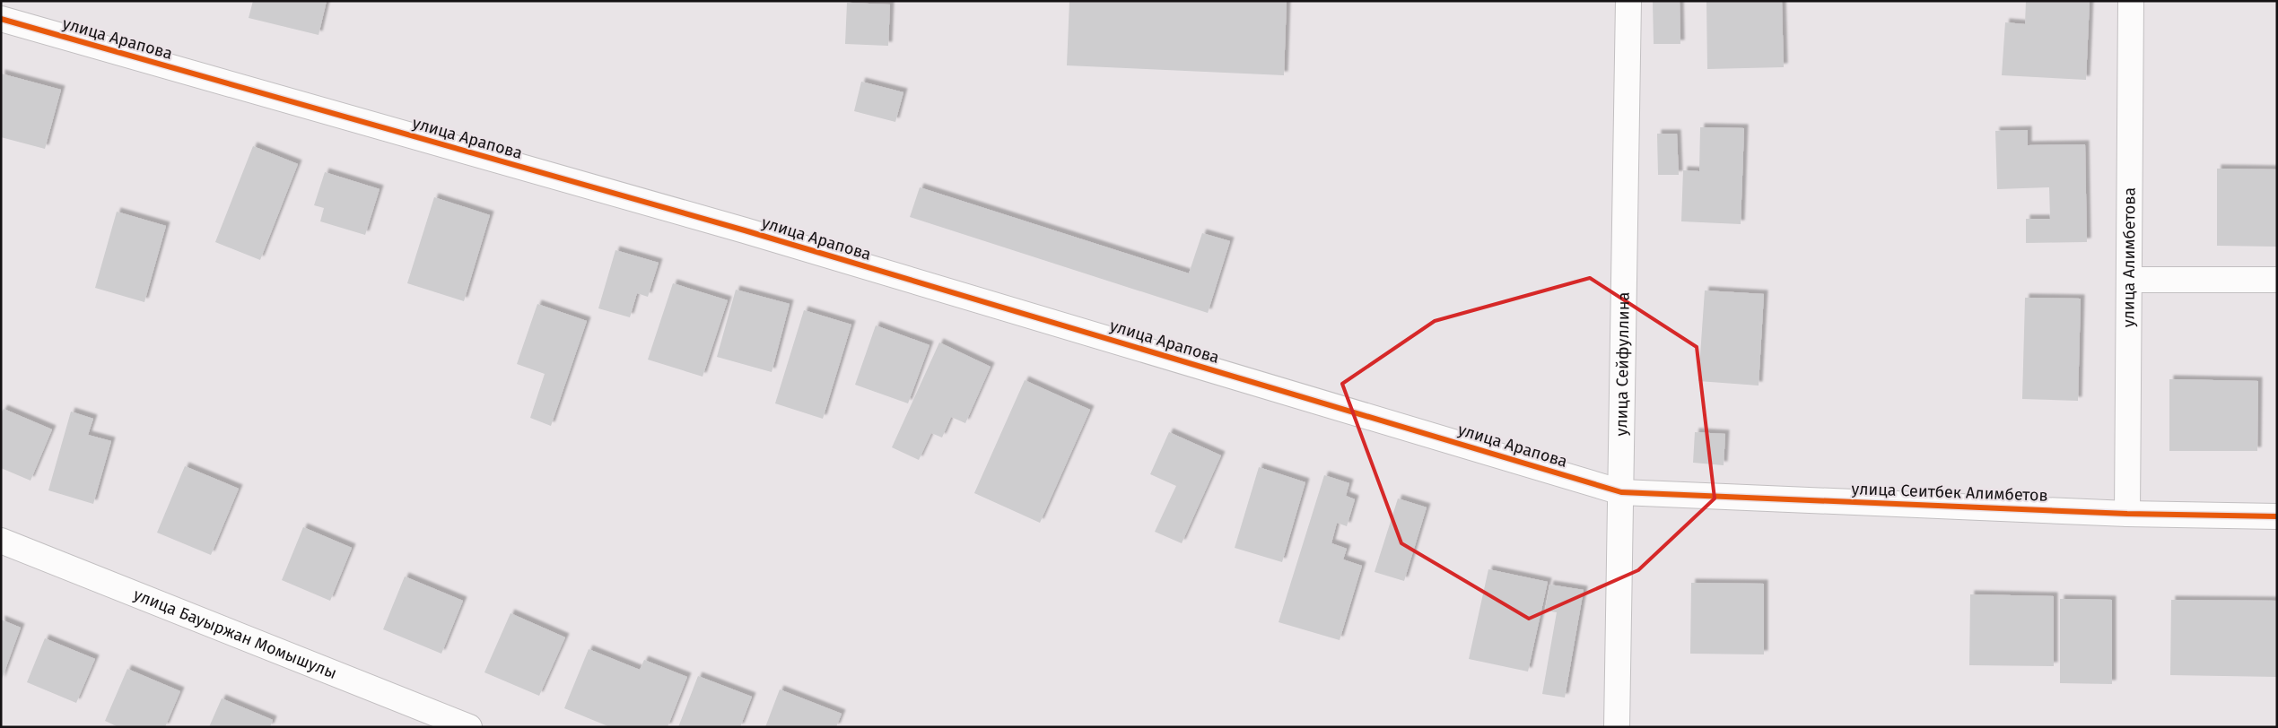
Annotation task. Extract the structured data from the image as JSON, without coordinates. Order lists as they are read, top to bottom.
{
  "streets": {
    "street": [
      "улица Арапова",
      "улица Алимбетова",
      "улица Сейфуллина",
      "улица Сеитбек Алимбетов",
      "улица Бауыржан Момышулы"
    ]
  },
  "crossings": [
    ["улица Арапова", "улица Сейфуллина"],
    ["улица Арапова", "улица Сеитбек Алимбетов"],
    ["улица Алимбетова", "улица Сеитбек Алимбетов"],
    ["улица Сейфуллина", "улица Сеитбек Алимбетов"]
  ]
}
